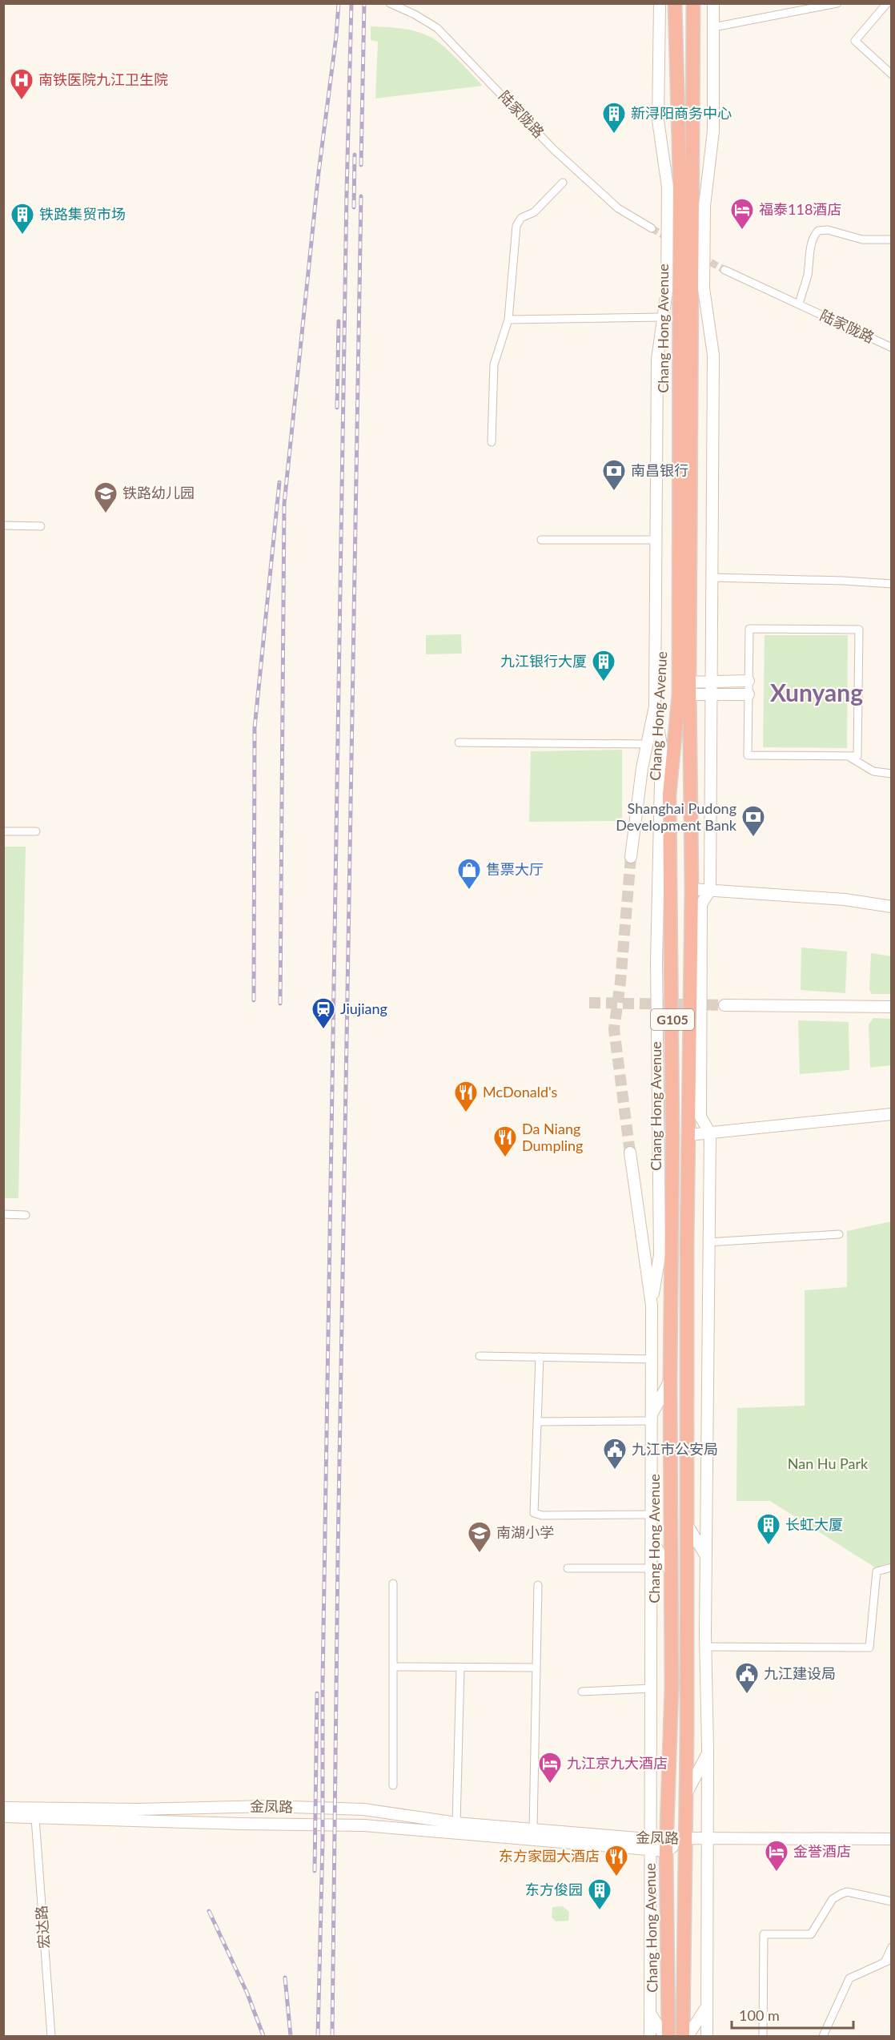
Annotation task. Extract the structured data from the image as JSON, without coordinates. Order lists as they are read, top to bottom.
{
  "streets": {
    "highway": ["Chang Hong Avenue", "G105"],
    "street": ["陆家陇路", "金凤路", "宏达路"]
  },
  "crossings": [
    ["Chang Hong Avenue", "金凤路"],
    ["金凤路", "宏达路"]
  ],
  "districts": ["Xunyang"],
  "parks": ["Nan Hu Park"],
  "places": {
    "hospital": ["南铁医院九江卫生院"],
    "building": [
      "新浔阳商务中心",
      "铁路集贸市场",
      "九江银行大厦",
      "长虹大厦",
      "东方俊园"
    ],
    "hotel": ["福泰118酒店", "九江京九大酒店", "金誉酒店"],
    "bank": ["南昌银行", "Shanghai Pudong Development Bank"],
    "school or university": ["铁路幼儿园", "南湖小学"],
    "shop": ["售票大厅"],
    "station": ["Jiujiang"],
    "restaurant": ["McDonald's", "Da Niang Dumpling", "东方家园大酒店"],
    "public building": ["九江市公安局", "九江建设局"]
  },
  "scale_bar": "100 m"
}
